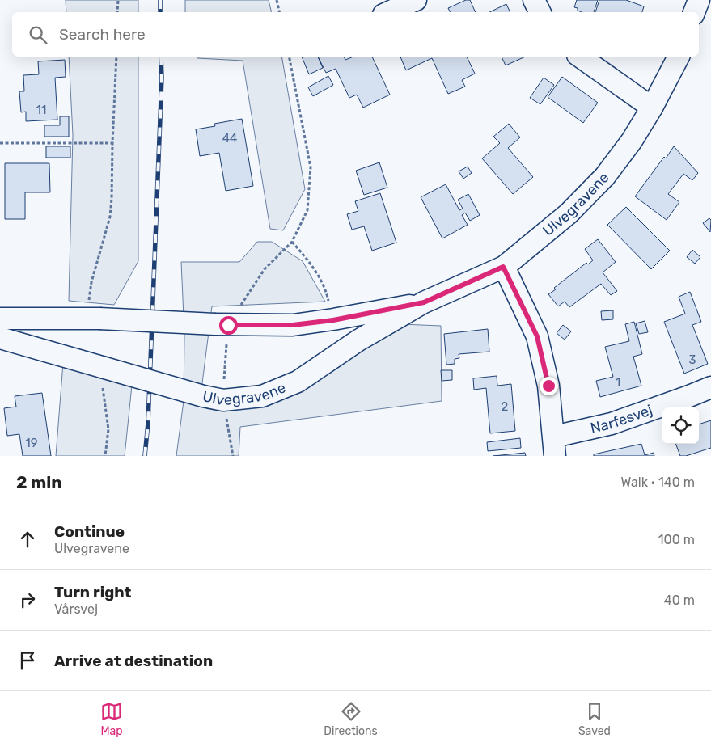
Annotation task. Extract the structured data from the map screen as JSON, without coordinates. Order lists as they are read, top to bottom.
{
  "streets": {
    "street": ["Ulvegravene", "Narfesvej"]
  },
  "house_numbers": [
    "11",
    "44",
    "3",
    "1",
    "2",
    "19"
  ],
  "page": {
    "search": "Search here",
    "heading": ["2 min", "Walk · 140 m"],
    "list": [
      ["Continue", "Ulvegravene", "100 m"],
      ["Turn right", "Vårsvej", "40 m"],
      "Arrive at destination"
    ],
    "nav": ["Map", "Directions", "Saved"]
  }
}
